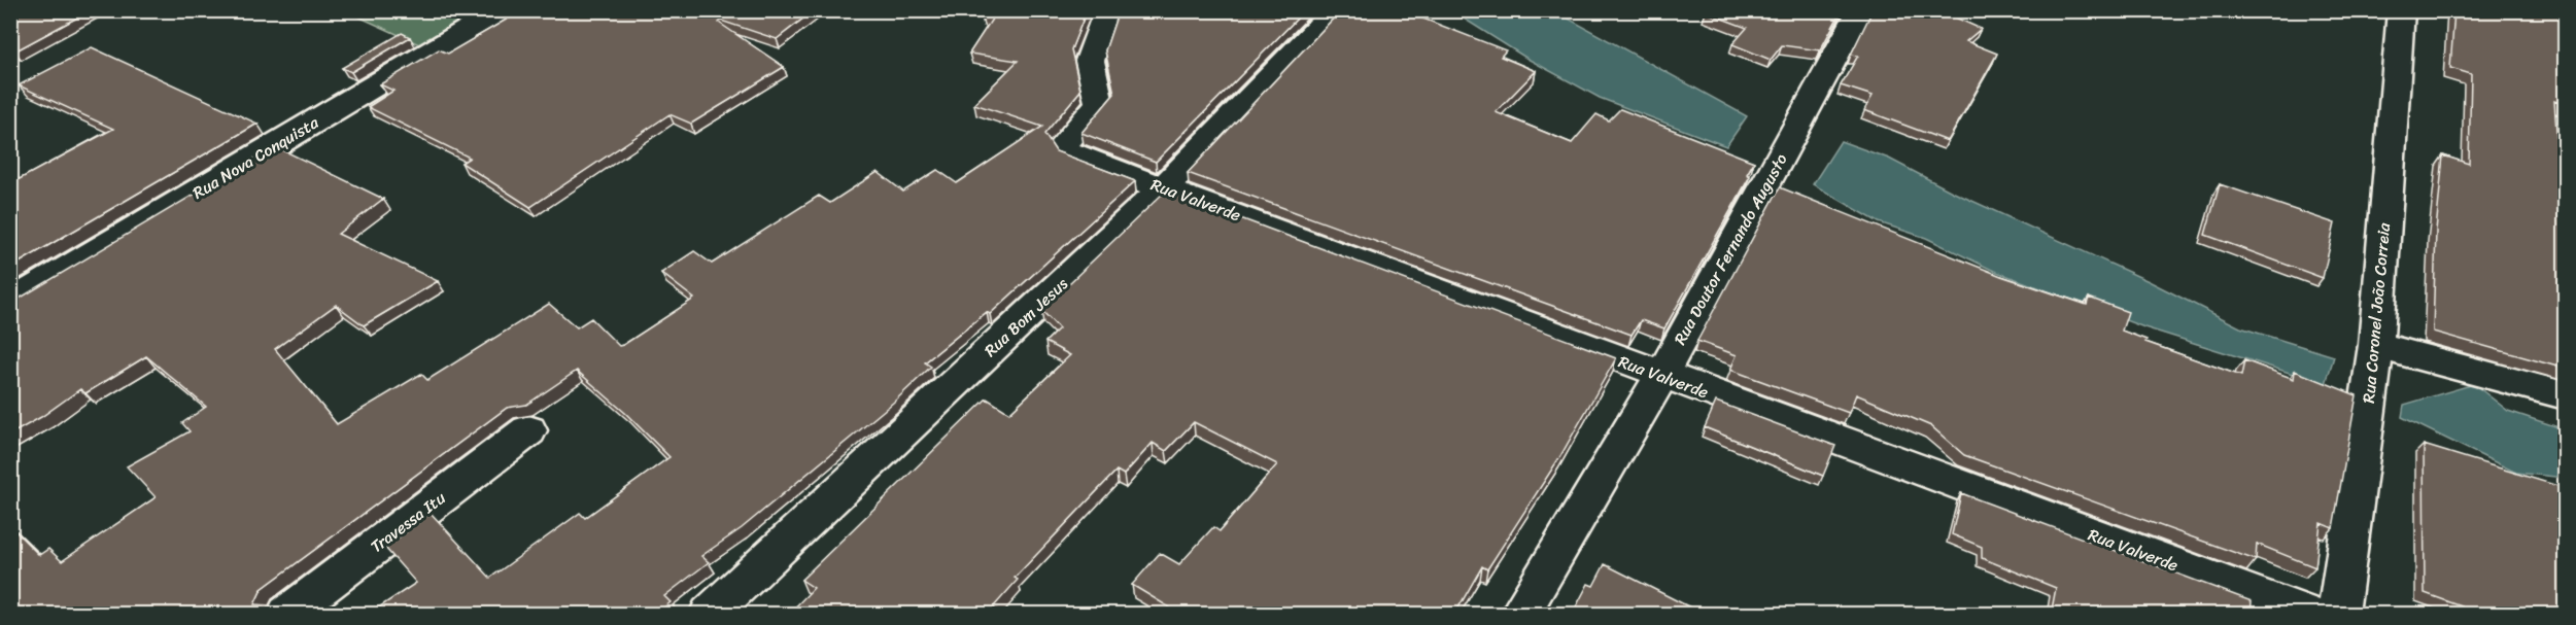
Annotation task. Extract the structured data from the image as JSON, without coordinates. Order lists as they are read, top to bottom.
{
  "streets": {
    "street": [
      "Rua Nova Conquista",
      "Rua Valverde",
      "Rua Doutor Fernando Augusto",
      "Rua Coronel João Correia",
      "Rua Bom Jesus",
      "Travessa Itu"
    ]
  },
  "crossings": [
    ["Rua Valverde", "Rua Doutor Fernando Augusto"],
    ["Rua Valverde", "Rua Bom Jesus"]
  ]
}
